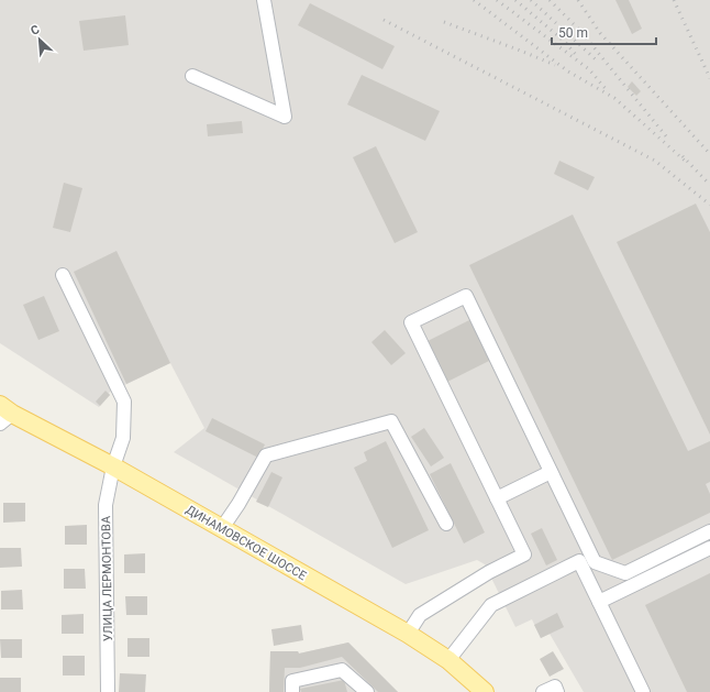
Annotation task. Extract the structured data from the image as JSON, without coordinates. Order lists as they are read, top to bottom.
{
  "streets": {
    "main road": ["ДИНАМОВСКОЕ ШОССЕ"],
    "street": ["УЛИЦА ЛЕРМОНТОВА"]
  },
  "crossings": [
    ["ДИНАМОВСКОЕ ШОССЕ", "УЛИЦА ЛЕРМОНТОВА"]
  ],
  "scale_bar": "50 m",
  "north": "top left"
}
